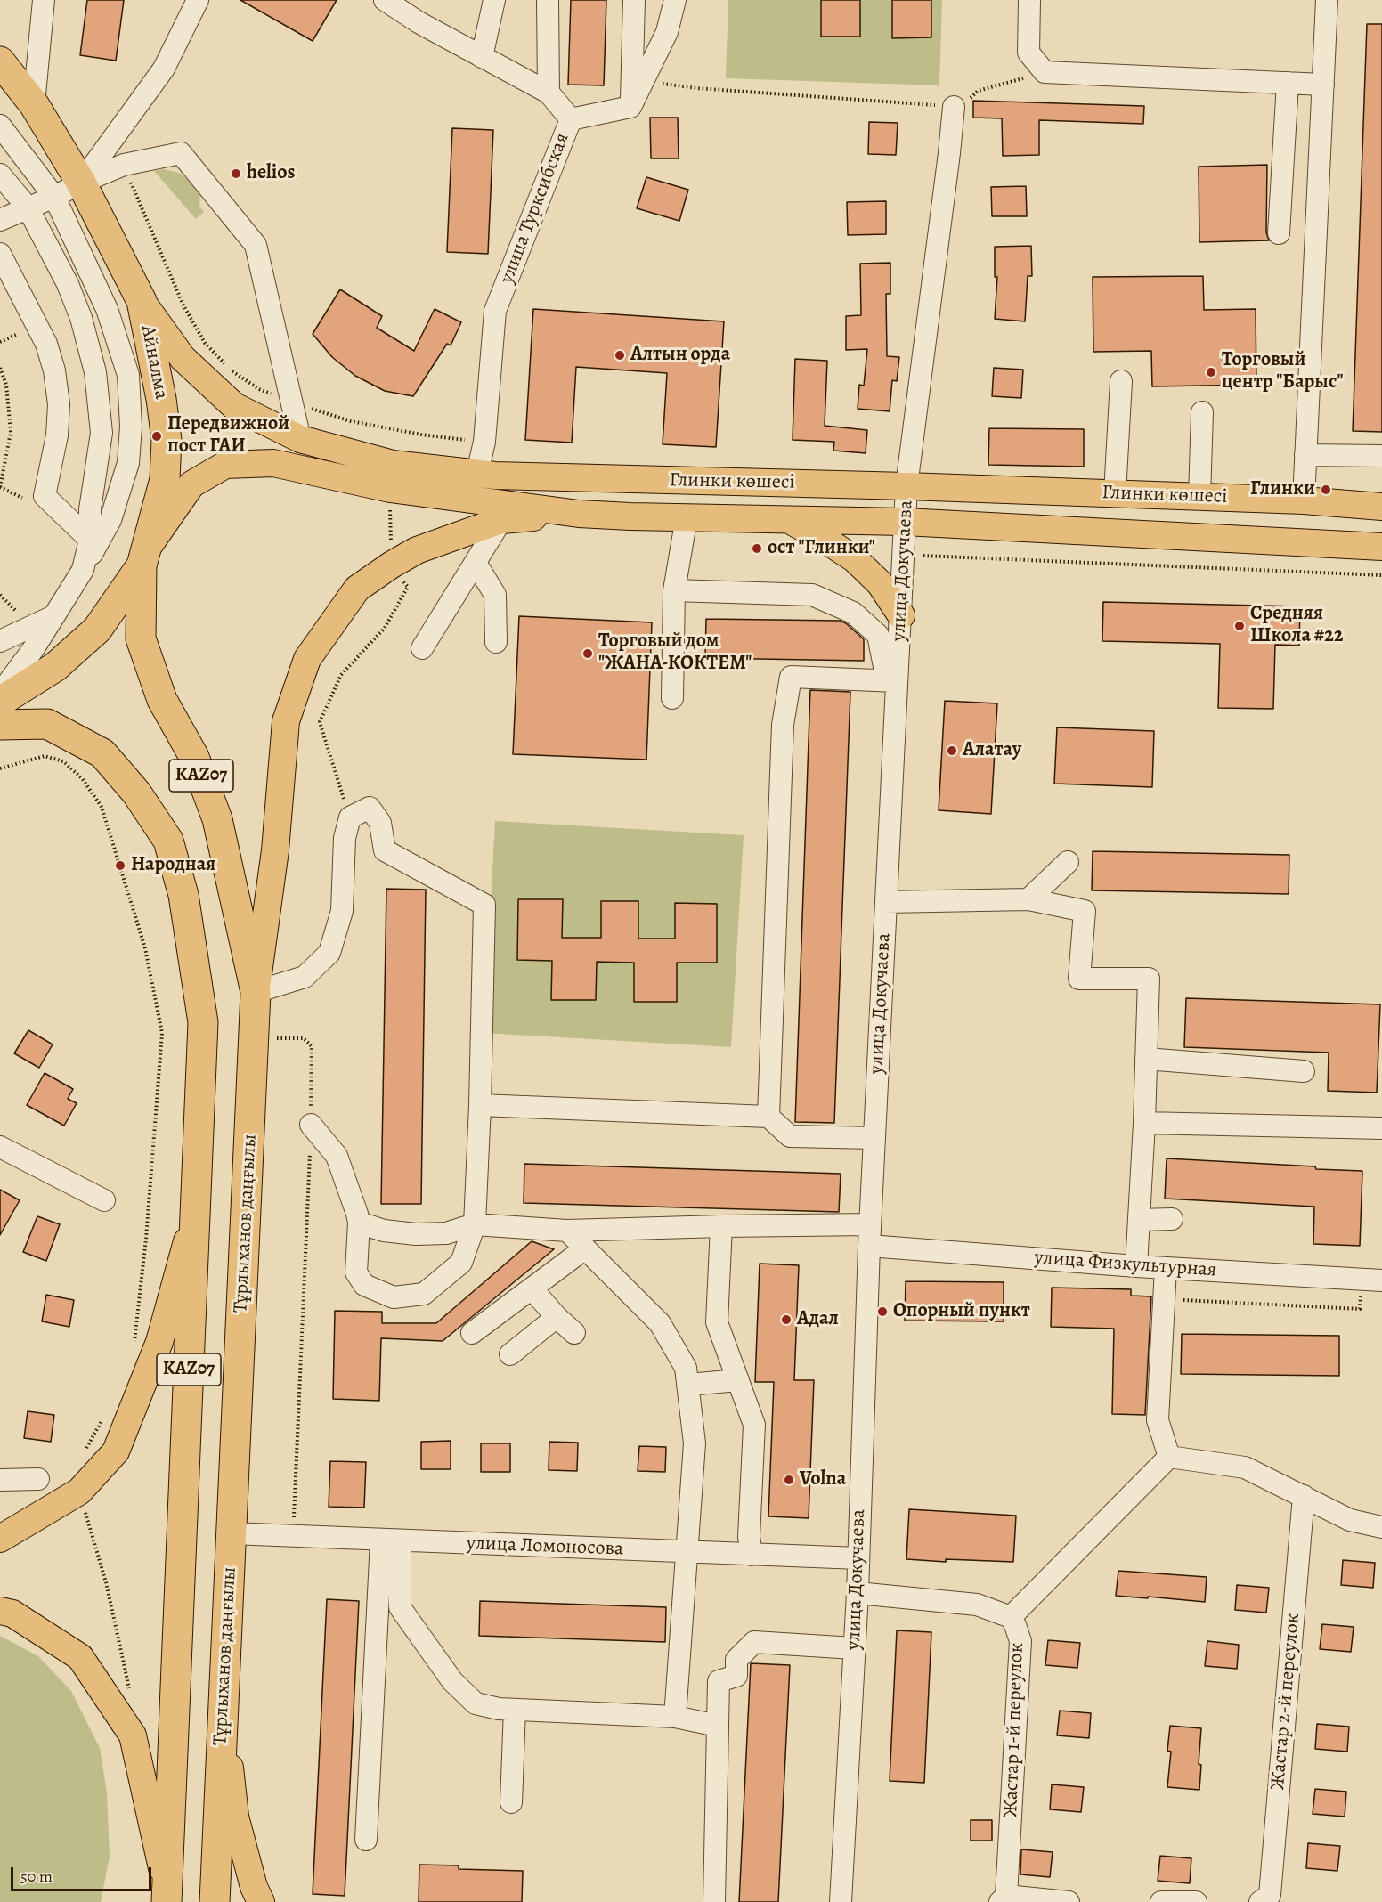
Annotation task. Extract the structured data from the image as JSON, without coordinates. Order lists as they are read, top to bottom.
{
  "streets": {
    "highway": ["Айналма", "KAZ07", "Тұрлыханов даңғылы"],
    "main road": ["Глинки көшесі"],
    "street": [
      "улица Турксибская",
      "улица Докучаева",
      "улица Физкультурная",
      "улица Ломоносова",
      "Жастар 2-й переулок",
      "Жастар 1-й переулок"
    ]
  },
  "crossings": [
    ["улица Турксибская", "Глинки көшесі"],
    ["Айналма", "Глинки көшесі"],
    ["Айналма", "Тұрлыханов даңғылы"],
    ["Глинки көшесі", "улица Докучаева"],
    ["Глинки көшесі", "Тұрлыханов даңғылы"],
    ["улица Докучаева", "улица Физкультурная"],
    ["улица Докучаева", "улица Ломоносова"],
    ["улица Докучаева", "Жастар 1-й переулок"],
    ["Тұрлыханов даңғылы", "улица Ломоносова"]
  ],
  "places": [
    "helios",
    "Алтын орда",
    "Торговый центр \"Барыс\"",
    "Передвижной пост ГАИ",
    "Глинки",
    "ост \"Глинки\"",
    "Средняя Школа #22",
    "Торговый дом \"ЖАНА-КОКТЕМ\"",
    "Алатау",
    "Народная",
    "Опорный пункт",
    "Адал",
    "Volna"
  ],
  "scale_bar": "50 m"
}
